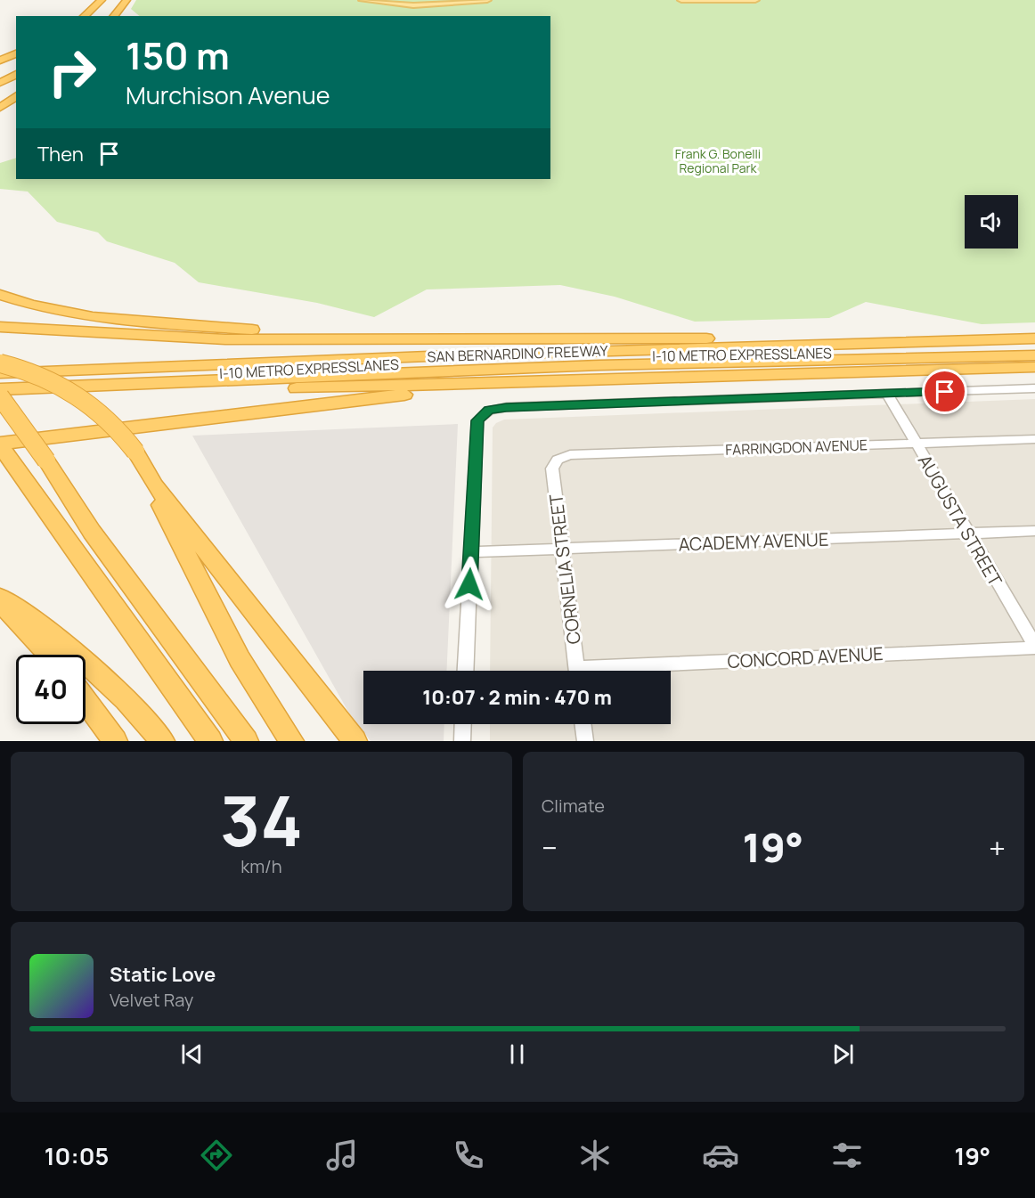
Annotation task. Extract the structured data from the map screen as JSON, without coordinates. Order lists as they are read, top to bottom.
{
  "streets": {
    "highway": ["SAN BERNARDINO FREEWAY", "I-10 METRO EXPRESSLANES"],
    "street": [
      "FARRINGDON AVENUE",
      "AUGUSTA STREET",
      "ACADEMY AVENUE",
      "CORNELIA STREET",
      "CONCORD AVENUE"
    ]
  },
  "crossings": [
    ["SAN BERNARDINO FREEWAY", "I-10 METRO EXPRESSLANES"],
    ["FARRINGDON AVENUE", "AUGUSTA STREET"],
    ["FARRINGDON AVENUE", "CORNELIA STREET"],
    ["AUGUSTA STREET", "ACADEMY AVENUE"],
    ["AUGUSTA STREET", "CONCORD AVENUE"],
    ["ACADEMY AVENUE", "CORNELIA STREET"]
  ],
  "parks": ["Frank G. Bonelli Regional Park"],
  "page": {
    "turn": ["150 m", "Murchison Avenue"],
    "then": "Then",
    "limit": "40",
    "trip": "10:07 · 2 min · 470 m",
    "tile": [
      ["34", "km/h"],
      "Climate"
    ],
    "heat": ["−", "19°", "+"],
    "song": ["Static Love", "Velvet Ray"],
    "tabs": ["10:05", "19°"]
  }
}
